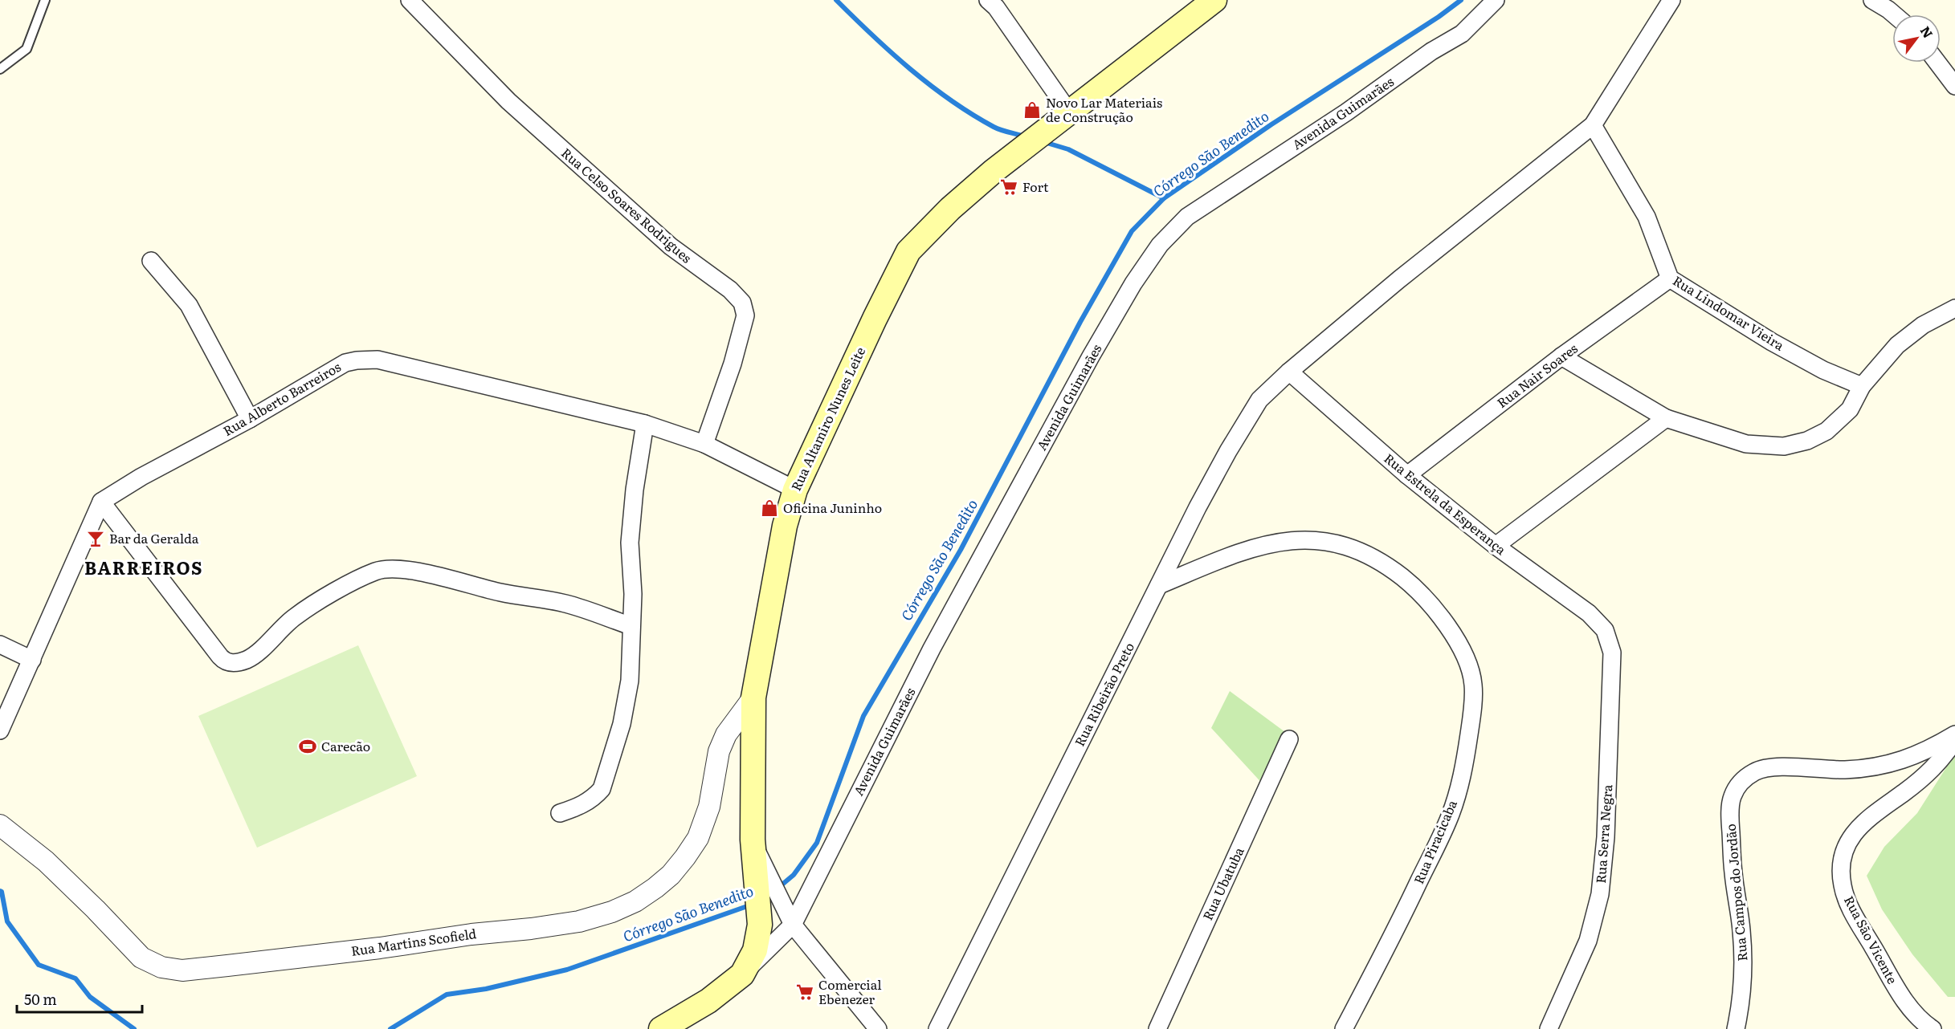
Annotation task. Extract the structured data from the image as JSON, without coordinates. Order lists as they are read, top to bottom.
{
  "streets": {
    "main road": ["Rua Altamiro Nunes Leite"],
    "street": [
      "Avenida Guimarães",
      "Rua Celso Soares Rodrigues",
      "Rua Lindomar Vieira",
      "Rua Nair Soares",
      "Rua Alberto Barreiros",
      "Rua Estrela da Esperança",
      "Rua Ribeirão Preto",
      "Rua Serra Negra",
      "Rua Piracicaba",
      "Rua Ubatuba",
      "Rua Campos do Jordão",
      "Rua São Vicente",
      "Rua Martins Scofield"
    ]
  },
  "crossings": [
    ["Avenida Guimarães", "Rua Altamiro Nunes Leite"],
    ["Rua Celso Soares Rodrigues", "Rua Alberto Barreiros"],
    ["Rua Lindomar Vieira", "Rua Nair Soares"],
    ["Rua Lindomar Vieira", "Rua Ribeirão Preto"],
    ["Rua Nair Soares", "Rua Estrela da Esperança"],
    ["Rua Alberto Barreiros", "Rua Altamiro Nunes Leite"],
    ["Rua Altamiro Nunes Leite", "Rua Martins Scofield"],
    ["Rua Estrela da Esperança", "Rua Ribeirão Preto"],
    ["Rua Estrela da Esperança", "Rua Serra Negra"],
    ["Rua Ribeirão Preto", "Rua Piracicaba"]
  ],
  "districts": ["BARREIROS"],
  "water": ["Córrego São Benedito"],
  "places": {
    "shop": ["Novo Lar Materiais de Construção", "Oficina Juninho"],
    "supermarket": ["Fort", "Comercial Ebenezer"],
    "bar": ["Bar da Geralda"],
    "sports": ["Carecão"]
  },
  "scale_bar": "50 m",
  "north": "top right"
}
